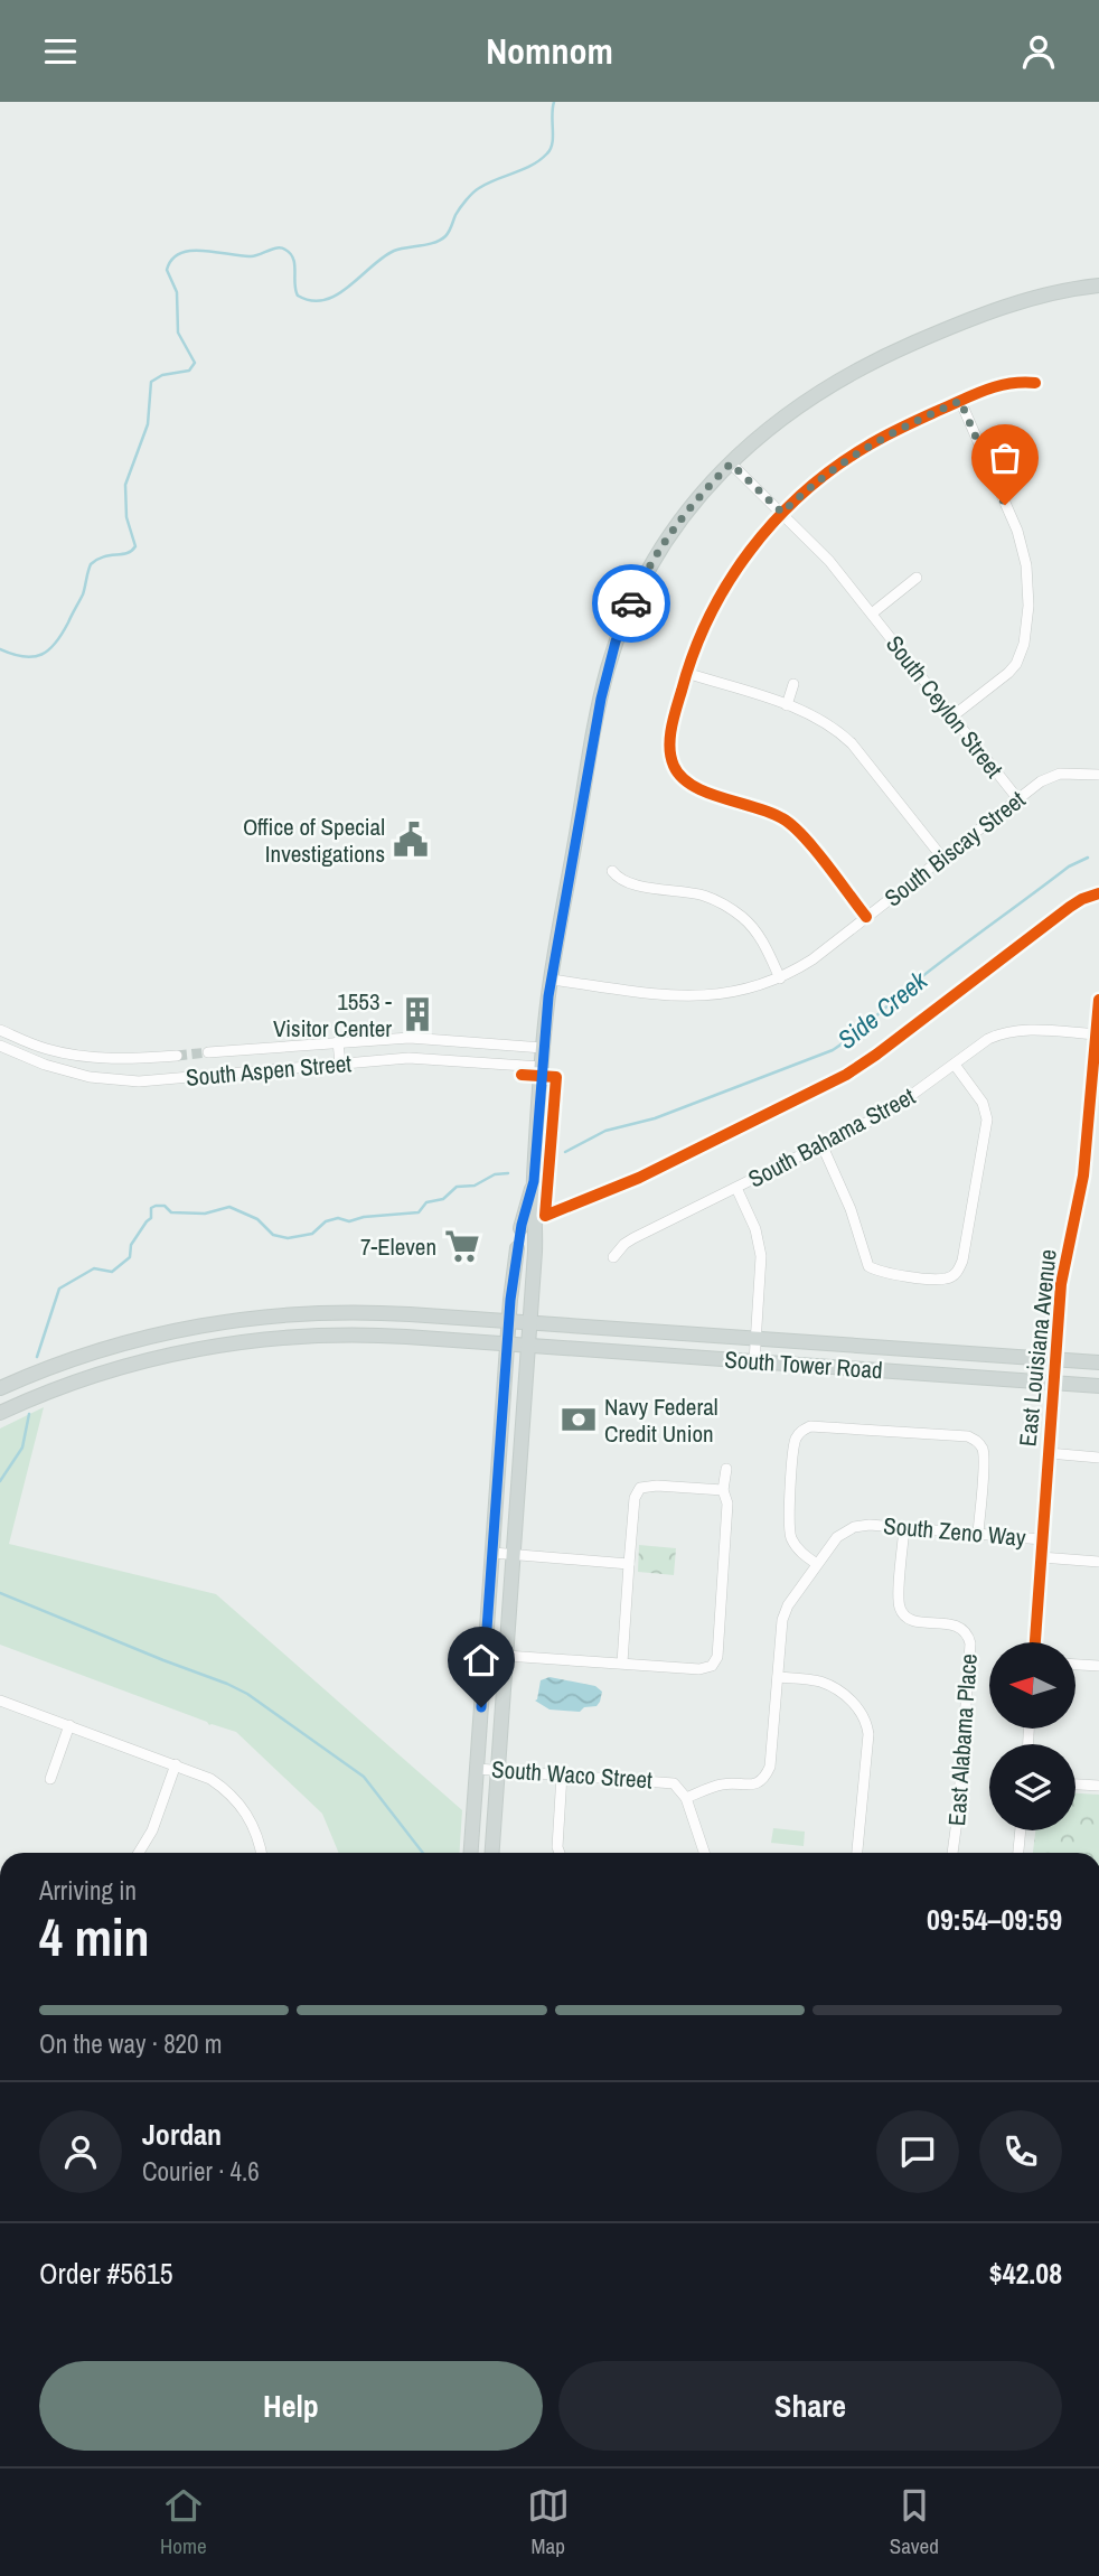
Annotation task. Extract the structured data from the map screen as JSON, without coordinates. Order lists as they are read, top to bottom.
{
  "streets": {
    "main road": ["South Tower Road"],
    "street": [
      "South Ceylon Street",
      "South Biscay Street",
      "South Aspen Street",
      "South Bahama Street",
      "East Louisiana Avenue",
      "South Zeno Way",
      "East Alabama Place",
      "South Waco Street"
    ]
  },
  "crossings": [
    ["South Ceylon Street", "South Biscay Street"],
    ["South Bahama Street", "East Louisiana Avenue"],
    ["East Louisiana Avenue", "South Tower Road"],
    ["East Louisiana Avenue", "South Zeno Way"],
    ["South Zeno Way", "East Alabama Place"],
    ["South Zeno Way", "South Waco Street"]
  ],
  "water": ["Side Creek"],
  "places": {
    "public building": ["Office of Special Investigations"],
    "building": ["1553 - Visitor Center"],
    "supermarket": ["7-Eleven"],
    "bank": ["Navy Federal Credit Union"]
  },
  "north": "left",
  "page": {
    "header": "Nomnom",
    "heading": ["4 min", "Arriving in", "09:54–09:59"],
    "panel": [
      "Jordan",
      "Courier · 4.6",
      "Order #5615",
      "$42.08"
    ],
    "bar": "On the way · 820 m",
    "buttons": ["Help", "Share"],
    "tabs": ["Home", "Map", "Saved"]
  }
}
